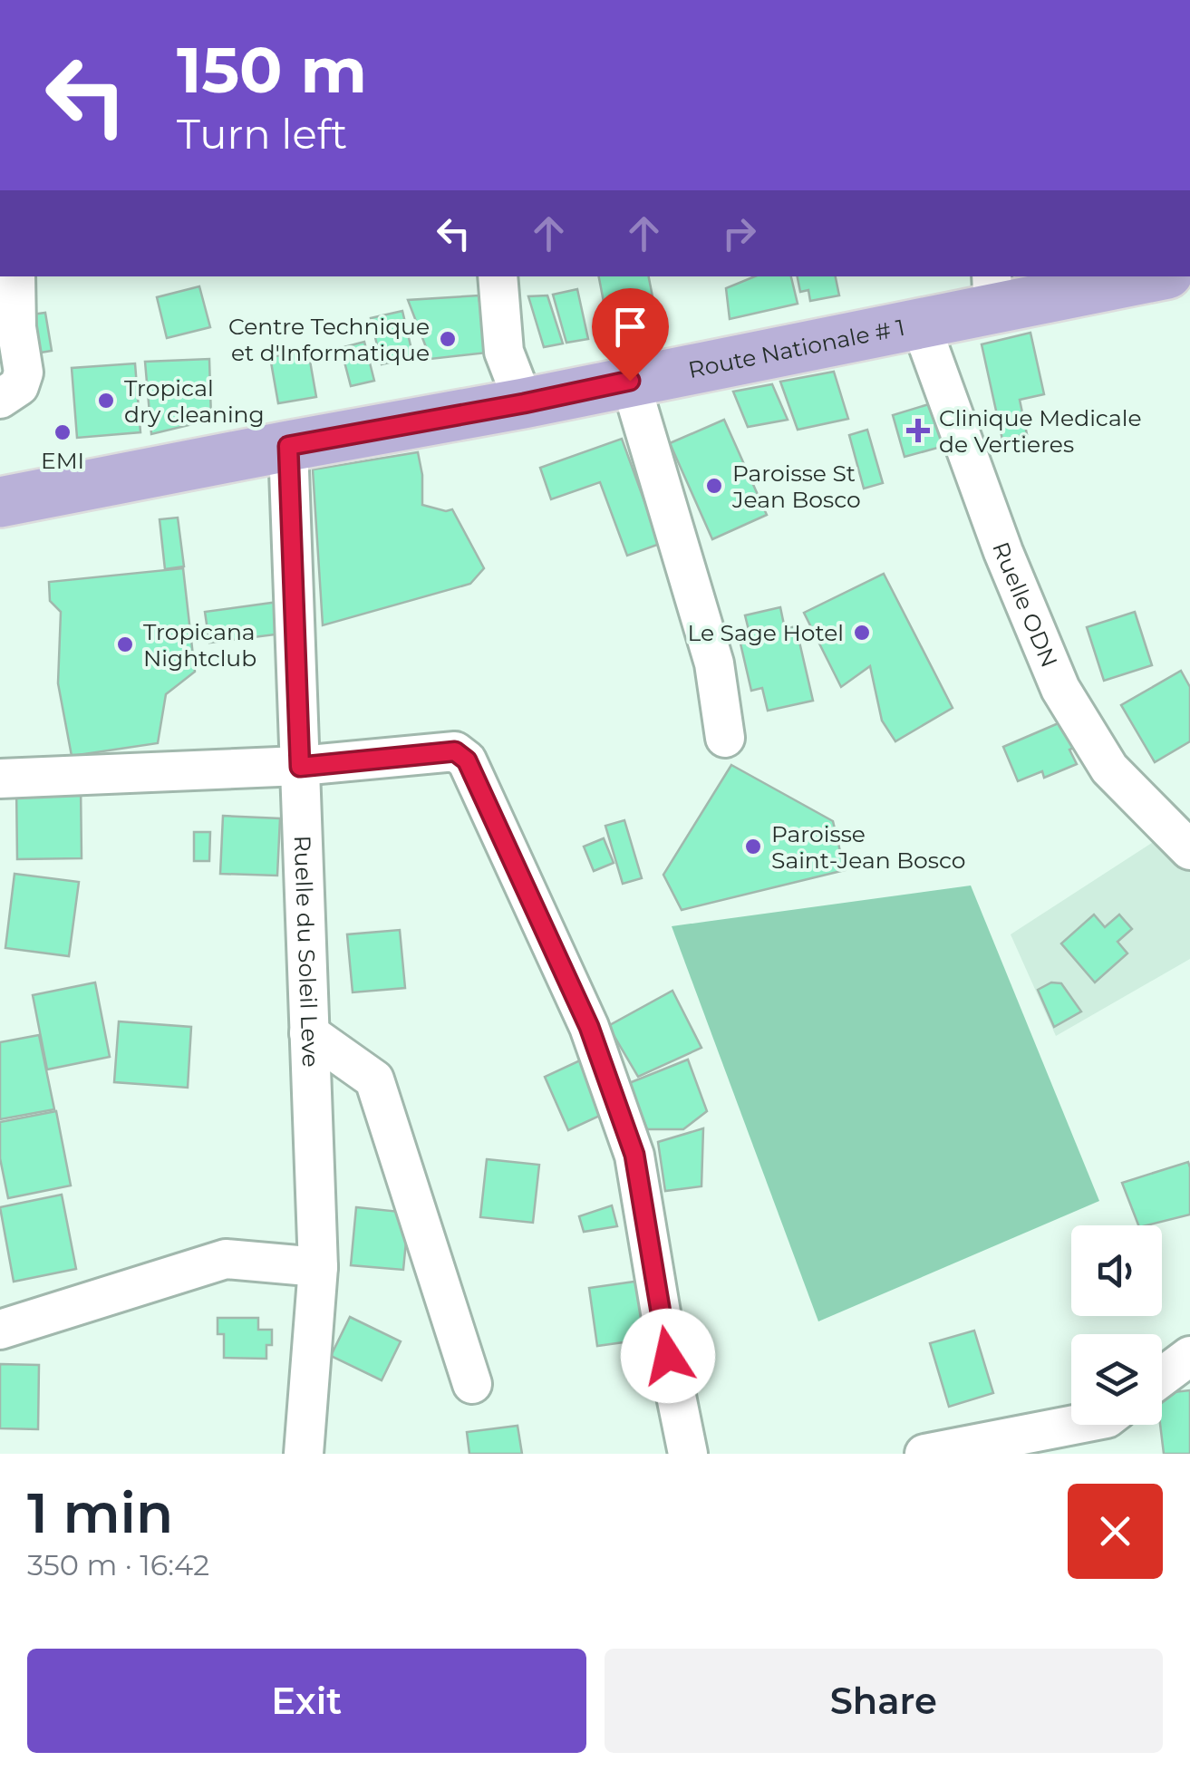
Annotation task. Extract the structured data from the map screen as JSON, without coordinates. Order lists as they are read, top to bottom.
{
  "streets": {
    "main road": ["Route Nationale # 1"],
    "street": ["Ruelle ODN", "Ruelle du Soleil Leve"]
  },
  "crossings": [
    ["Route Nationale # 1", "Ruelle ODN"],
    ["Route Nationale # 1", "Ruelle du Soleil Leve"]
  ],
  "places": {
    "other": [
      "Centre Technique et d'Informatique",
      "Tropical dry cleaning",
      "EMI",
      "Paroisse St Jean Bosco",
      "Le Sage Hotel",
      "Tropicana Nightclub",
      "Paroisse Saint-Jean Bosco"
    ],
    "health": ["Clinique Medicale de Vertieres"]
  },
  "page": {
    "turn": ["150 m", "Turn left"],
    "heading": ["1 min", "350 m · 16:42"],
    "buttons": ["Exit", "Share"]
  }
}
